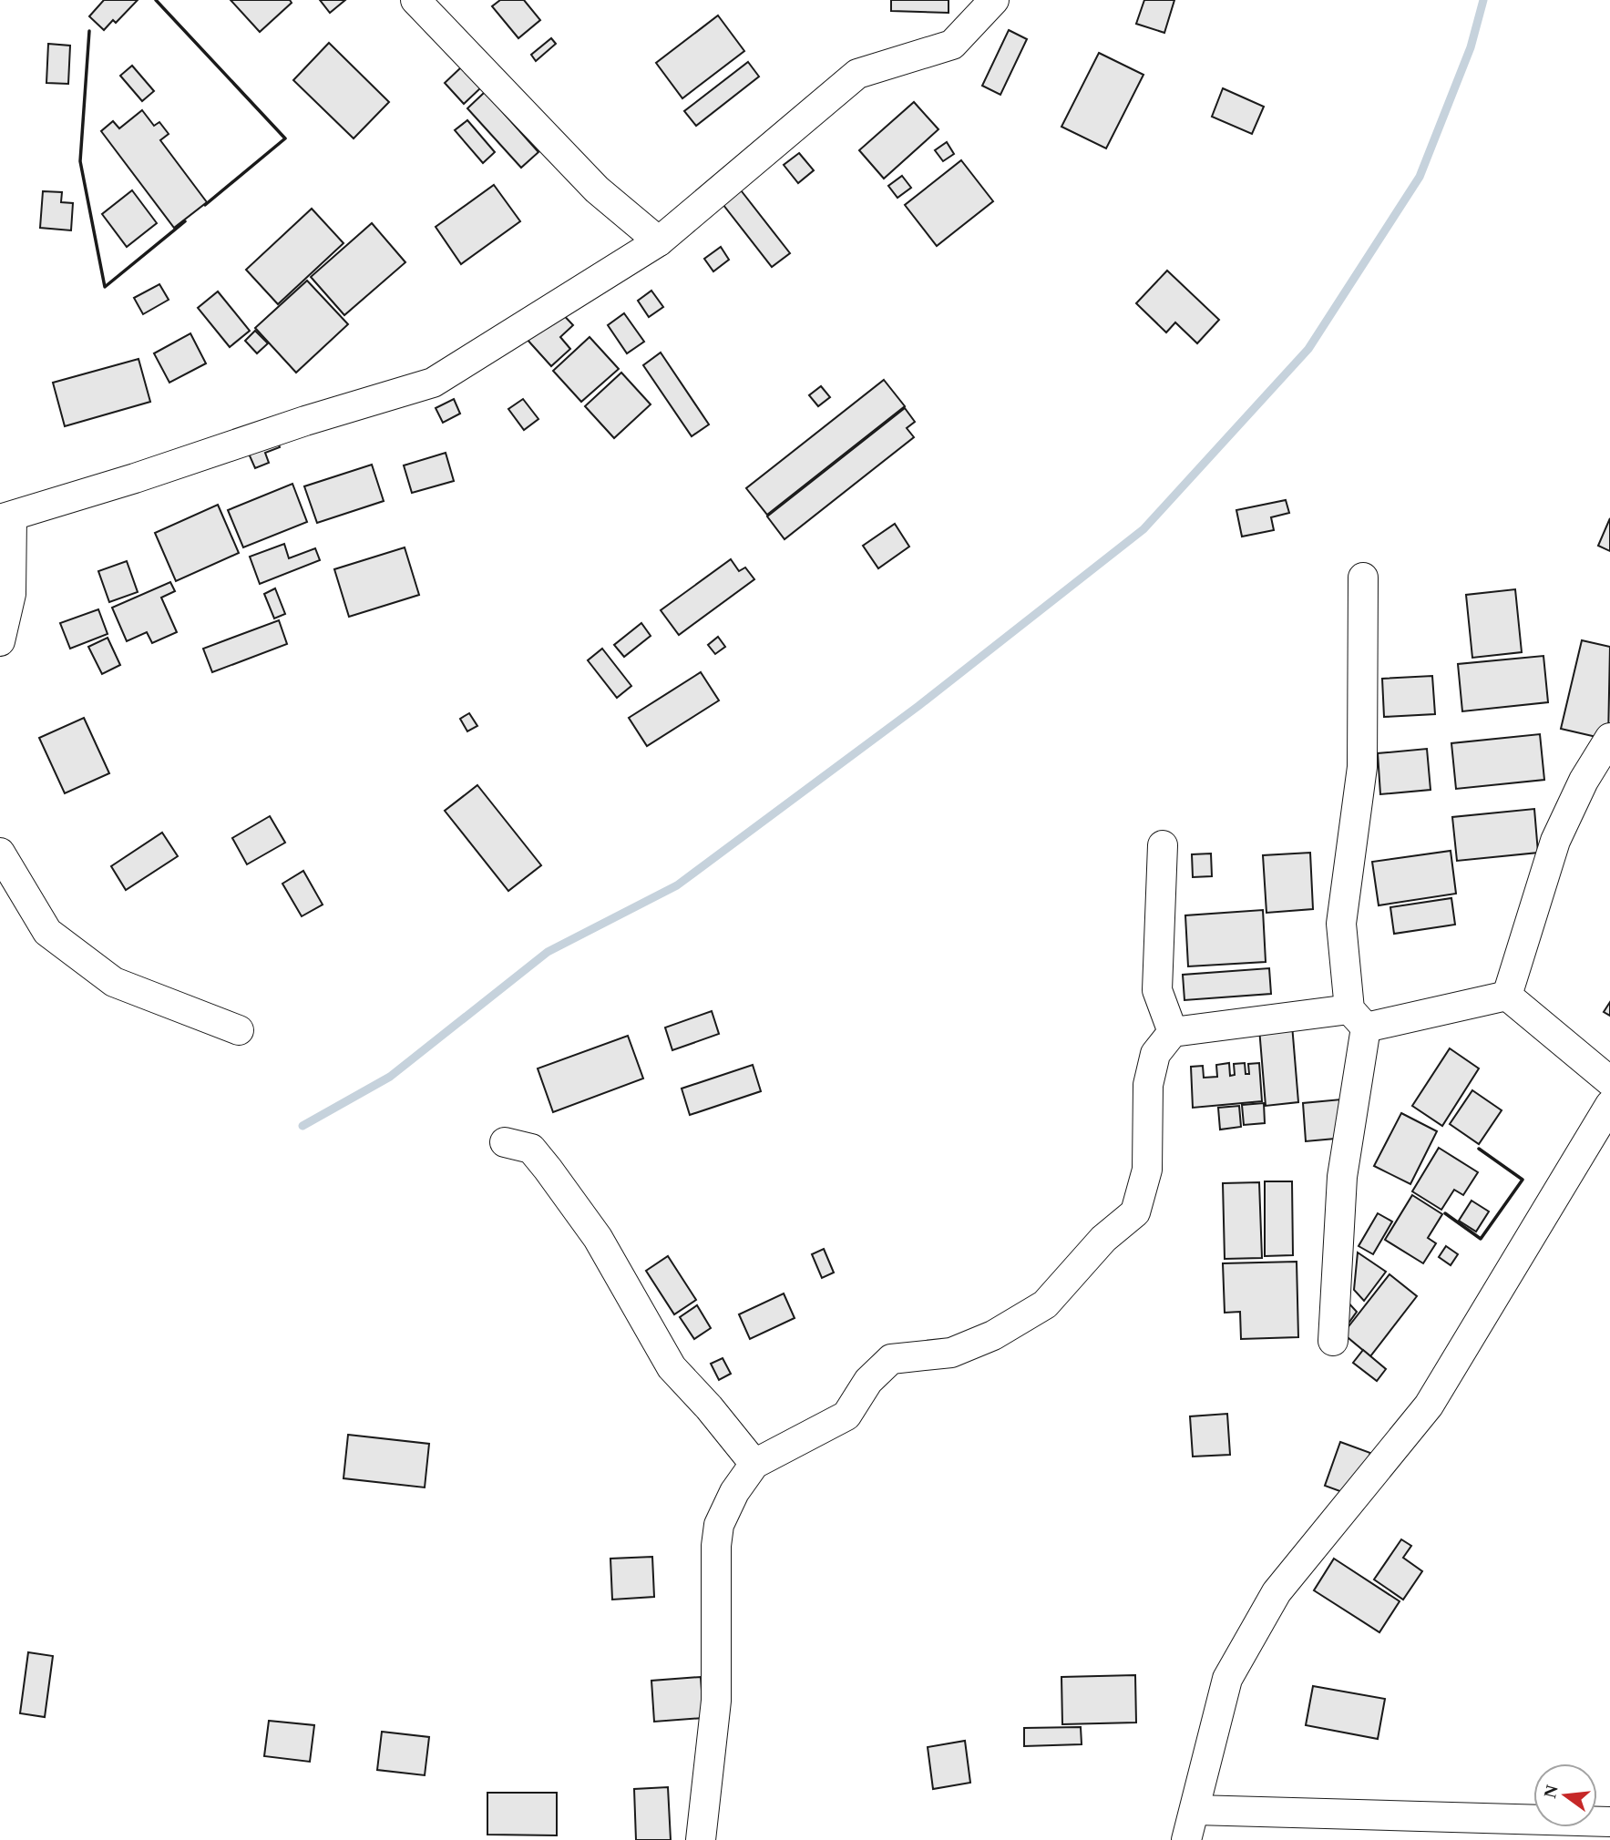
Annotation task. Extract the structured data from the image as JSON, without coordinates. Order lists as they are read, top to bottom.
{
  "north": "left"
}
